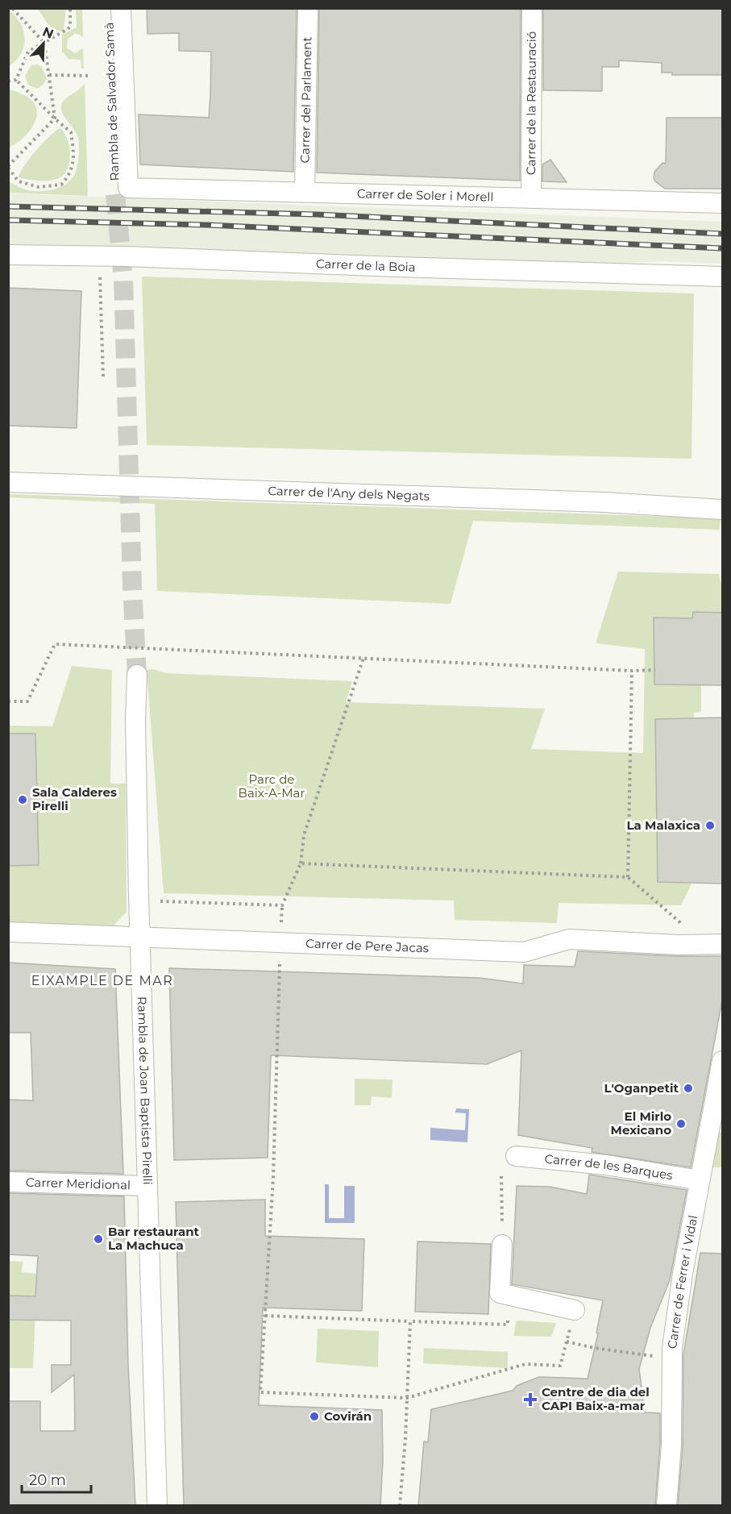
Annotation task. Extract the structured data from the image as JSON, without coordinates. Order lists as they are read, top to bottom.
{
  "streets": {
    "street": [
      "Carrer del Parlament",
      "Rambla de Salvador Samà",
      "Carrer de la Restauració",
      "Carrer de Soler i Morell",
      "Carrer de la Boia",
      "Carrer de l'Any dels Negats",
      "Carrer de Pere Jacas",
      "Rambla de Joan Baptista Pirelli",
      "Carrer de les Barques",
      "Carrer Meridional",
      "Carrer de Ferrer i Vidal"
    ]
  },
  "crossings": [
    ["Carrer del Parlament", "Carrer de Soler i Morell"],
    ["Rambla de Salvador Samà", "Carrer de Soler i Morell"],
    ["Carrer de la Restauració", "Carrer de Soler i Morell"],
    ["Carrer de Pere Jacas", "Rambla de Joan Baptista Pirelli"],
    ["Rambla de Joan Baptista Pirelli", "Carrer Meridional"],
    ["Carrer de les Barques", "Carrer de Ferrer i Vidal"]
  ],
  "districts": ["EIXAMPLE DE MAR"],
  "parks": ["Parc de Baix-A-Mar"],
  "places": {
    "other": [
      "Sala Calderes Pirelli",
      "La Malaxica",
      "L'Oganpetit",
      "El Mirlo Mexicano",
      "Bar restaurant La Machuca",
      "Covirán"
    ],
    "health": ["Centre de dia del CAPI Baix-a-mar"]
  },
  "scale_bar": "20 m",
  "north": "top right"
}
